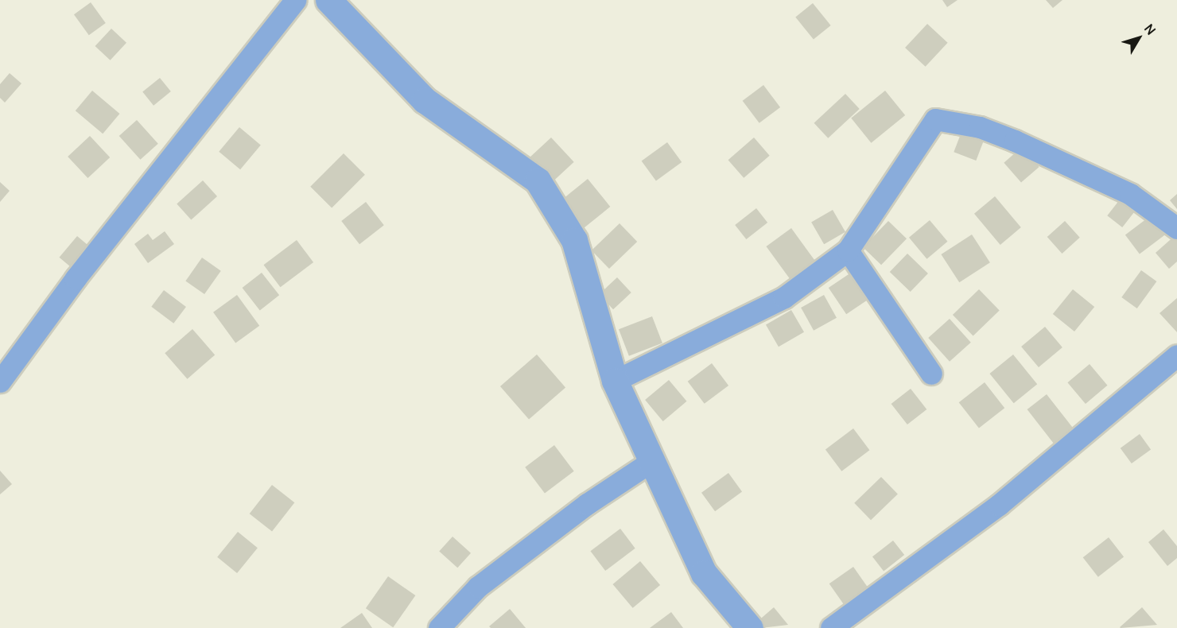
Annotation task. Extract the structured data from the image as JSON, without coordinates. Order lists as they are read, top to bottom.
{
  "north": "top right"
}
